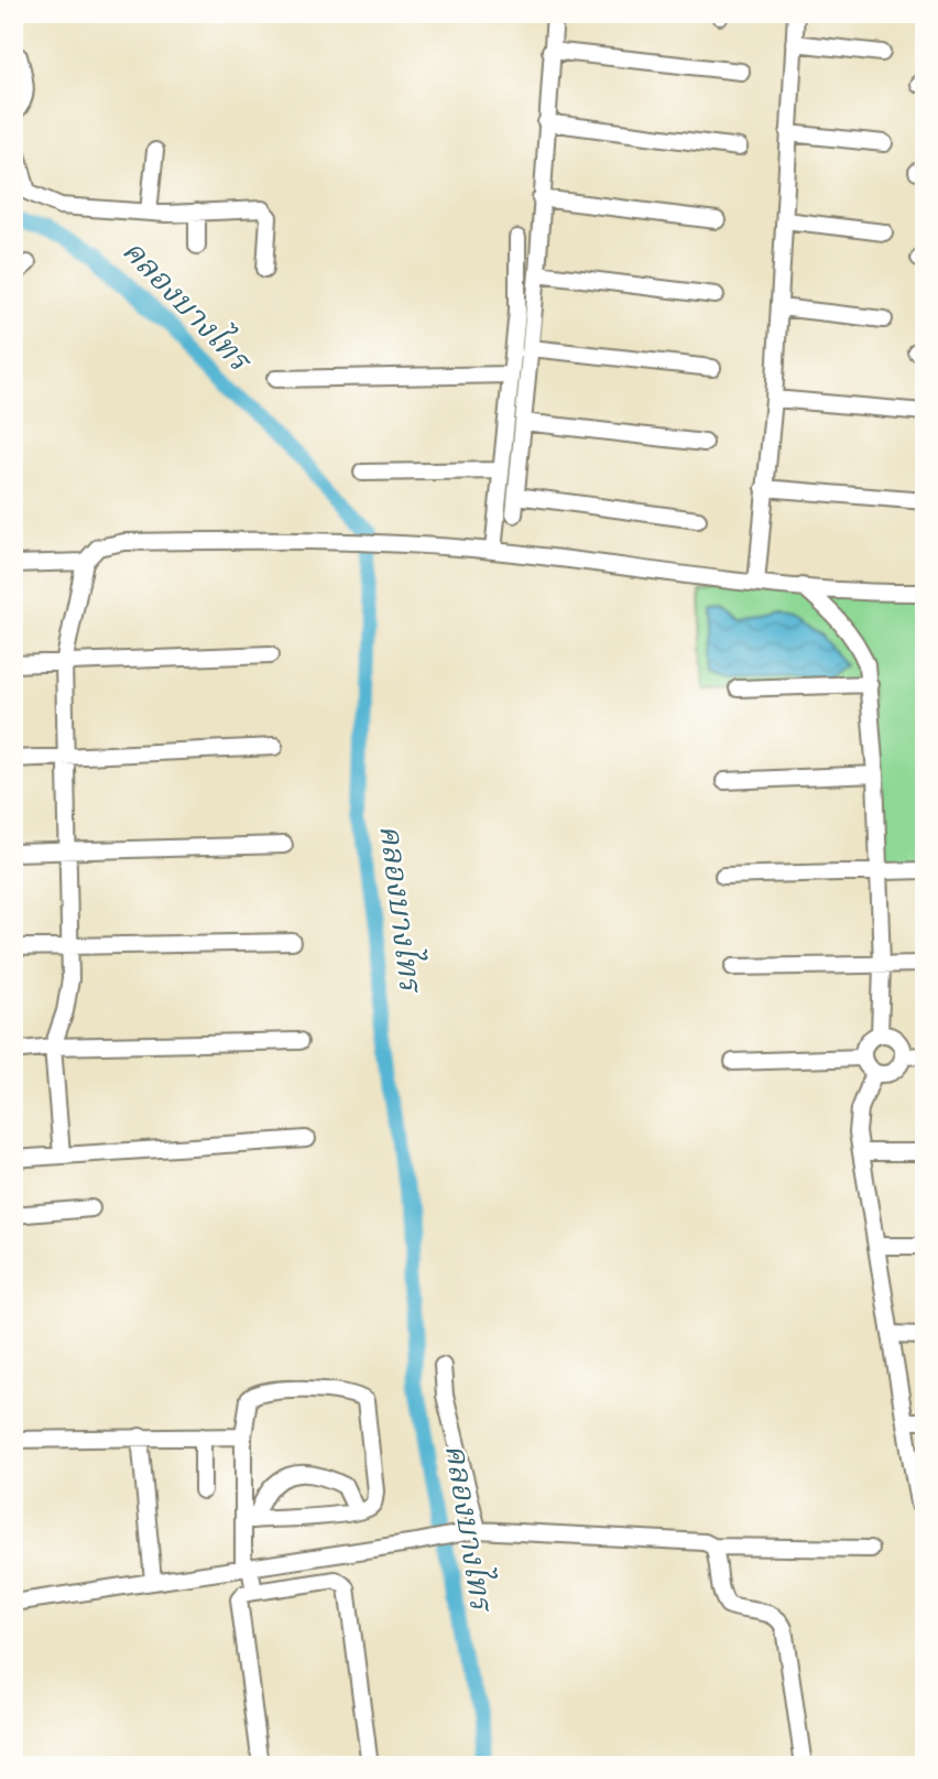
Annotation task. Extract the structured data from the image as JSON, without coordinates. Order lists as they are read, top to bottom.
{
  "water": ["คลองบางไทร"]
}
